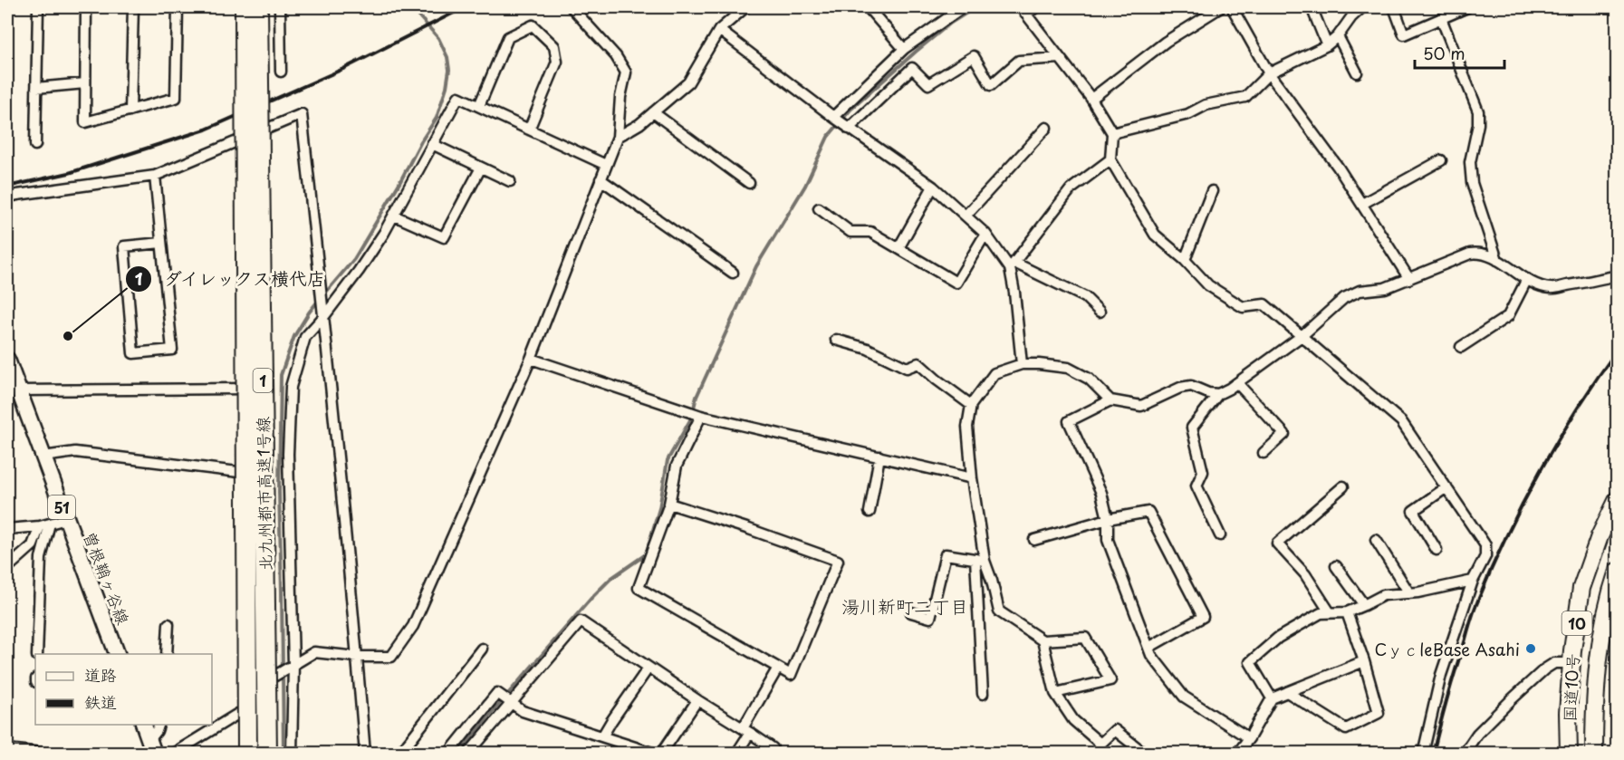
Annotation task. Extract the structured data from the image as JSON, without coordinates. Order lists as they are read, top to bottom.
{
  "streets": {
    "highway": [
      "1",
      "北九州都市高速1号線",
      "10",
      "国道10号"
    ],
    "main road": ["51", "曽根鞘ヶ谷線"]
  },
  "districts": ["湯川新町二丁目"],
  "places": ["ダイレックス横代店", "CｙｃleBase Asahi"],
  "legend": ["道路", "鉄道"],
  "scale_bar": "50 m"
}
